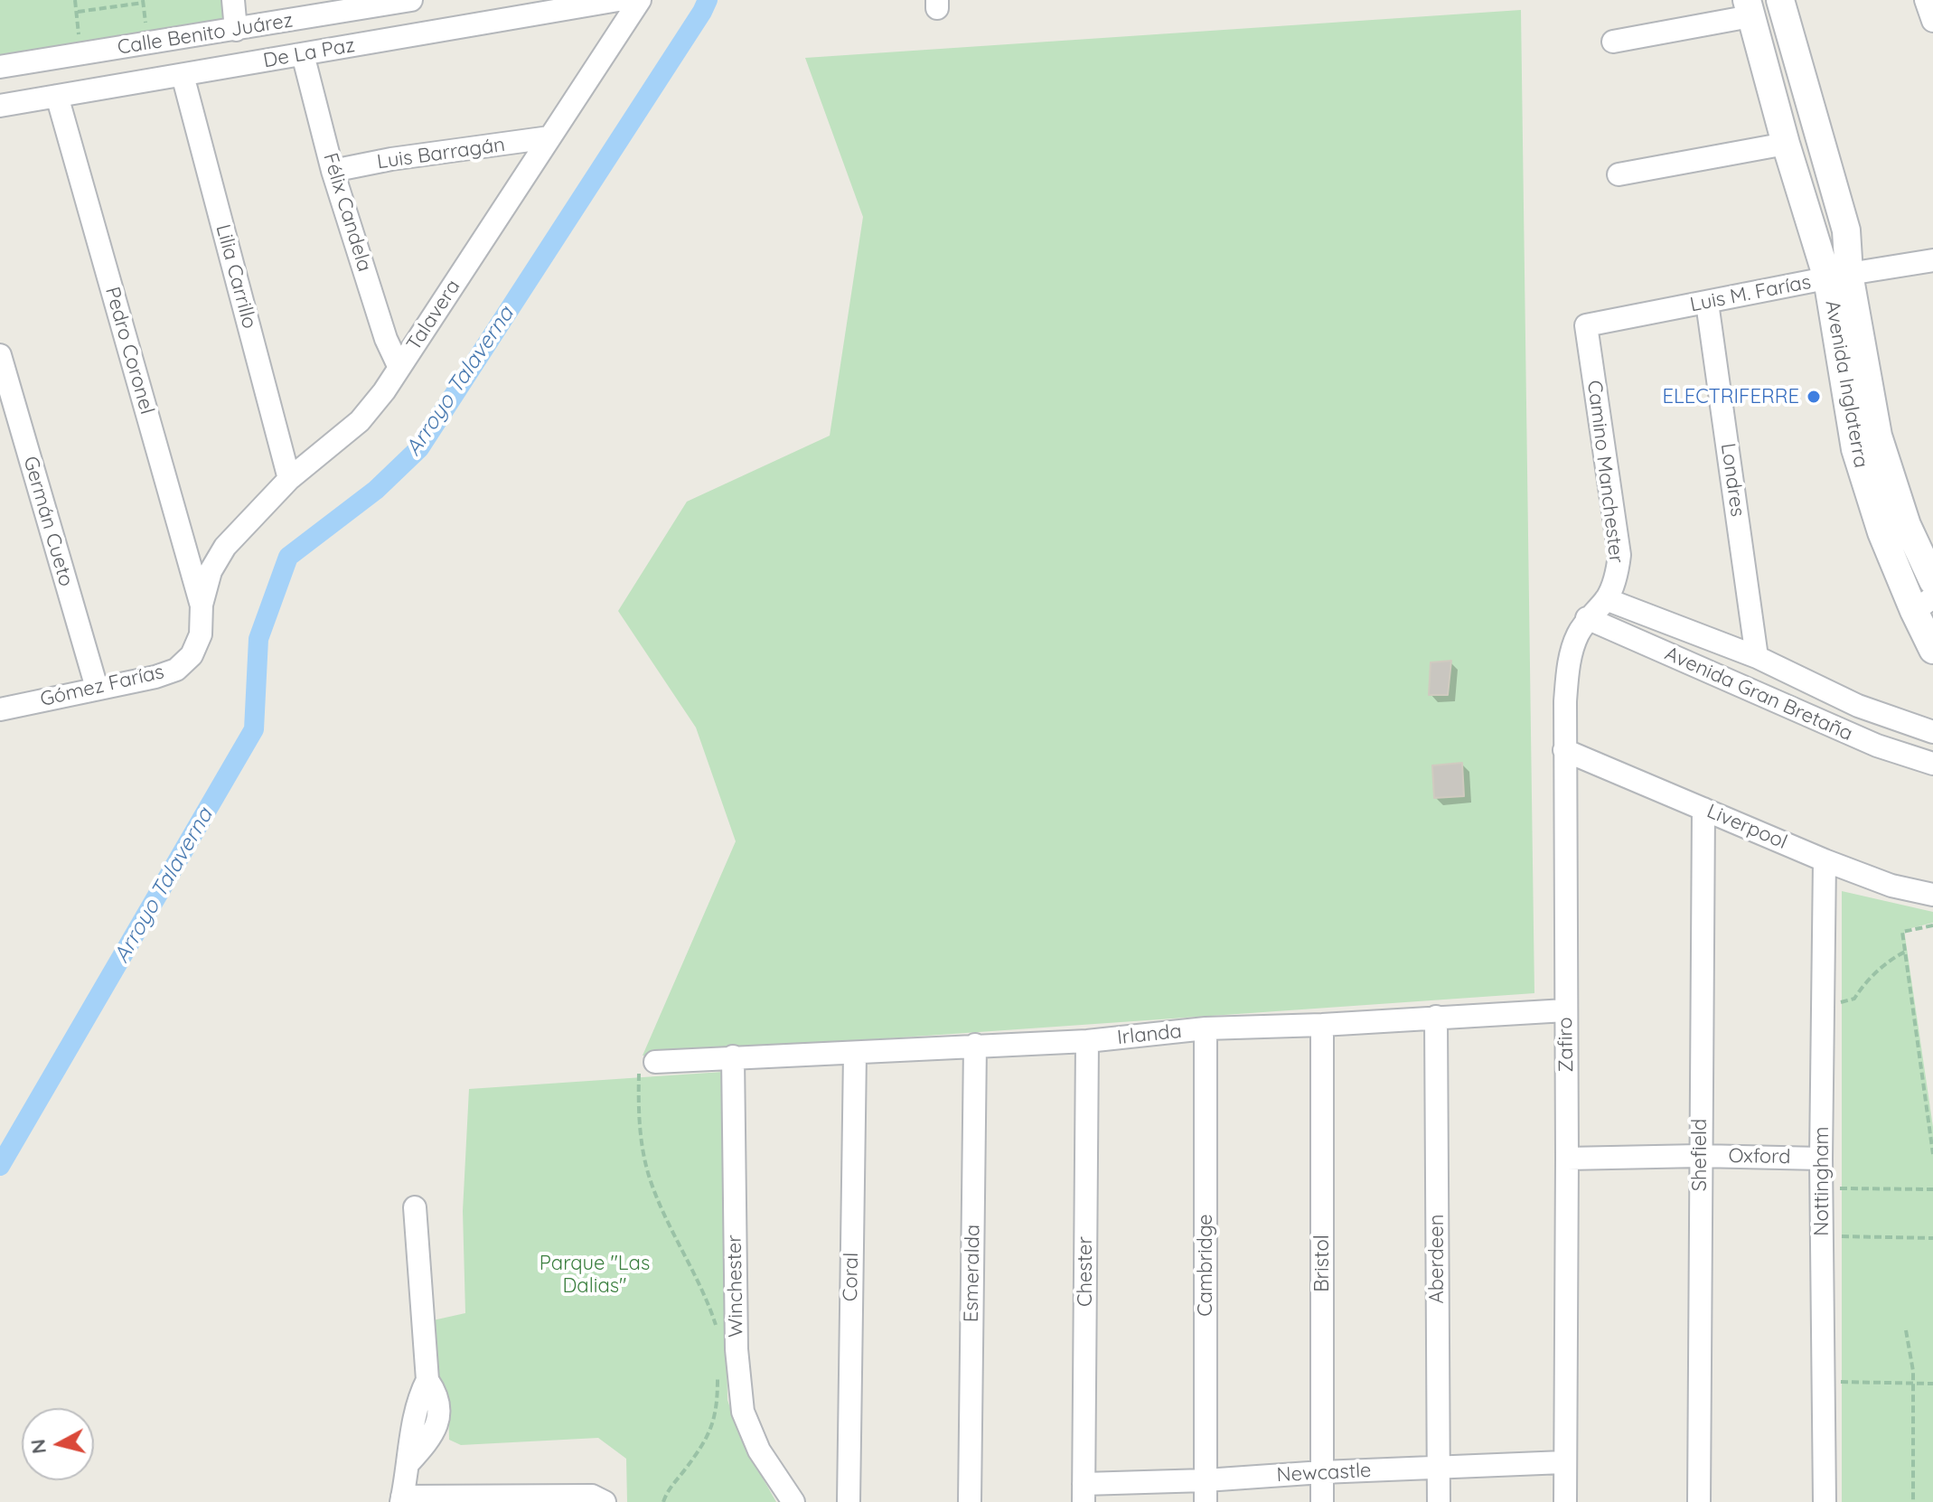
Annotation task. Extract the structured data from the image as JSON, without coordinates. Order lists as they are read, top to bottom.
{
  "streets": {
    "street": [
      "Calle Benito Juárez",
      "De La Paz",
      "Luis Barragán",
      "Félix Candela",
      "Lilia Carrillo",
      "Luis M. Farías",
      "Talavera",
      "Pedro Coronel",
      "Avenida Inglaterra",
      "Camino Manchester",
      "Londres",
      "Germán Cueto",
      "Gómez Farías",
      "Avenida Gran Bretaña",
      "Liverpool",
      "Irlanda",
      "Zafiro",
      "Shefield",
      "Oxford",
      "Nottingham",
      "Aberdeen",
      "Bristol",
      "Cambridge",
      "Chester",
      "Esmeralda",
      "Coral",
      "Winchester",
      "Newcastle"
    ]
  },
  "crossings": [
    ["De La Paz", "Félix Candela"],
    ["De La Paz", "Lilia Carrillo"],
    ["De La Paz", "Pedro Coronel"],
    ["Luis Barragán", "Félix Candela"],
    ["Luis Barragán", "Talavera"],
    ["Félix Candela", "Talavera"],
    ["Lilia Carrillo", "Talavera"],
    ["Luis M. Farías", "Avenida Inglaterra"],
    ["Luis M. Farías", "Camino Manchester"],
    ["Luis M. Farías", "Londres"],
    ["Talavera", "Pedro Coronel"],
    ["Talavera", "Gómez Farías"],
    ["Pedro Coronel", "Gómez Farías"],
    ["Camino Manchester", "Avenida Gran Bretaña"],
    ["Camino Manchester", "Zafiro"],
    ["Londres", "Avenida Gran Bretaña"],
    ["Germán Cueto", "Gómez Farías"],
    ["Avenida Gran Bretaña", "Zafiro"],
    ["Liverpool", "Zafiro"],
    ["Liverpool", "Shefield"],
    ["Liverpool", "Nottingham"],
    ["Irlanda", "Zafiro"],
    ["Irlanda", "Aberdeen"],
    ["Irlanda", "Bristol"],
    ["Irlanda", "Cambridge"],
    ["Irlanda", "Chester"],
    ["Irlanda", "Esmeralda"],
    ["Irlanda", "Coral"],
    ["Irlanda", "Winchester"],
    ["Zafiro", "Oxford"],
    ["Zafiro", "Newcastle"],
    ["Shefield", "Oxford"],
    ["Oxford", "Nottingham"],
    ["Aberdeen", "Newcastle"],
    ["Bristol", "Newcastle"],
    ["Cambridge", "Newcastle"],
    ["Chester", "Newcastle"]
  ],
  "water": ["Arroyo Talaverna"],
  "parks": ["Parque \"Las Dalias\""],
  "places": ["ELECTRIFERRE"],
  "north": "left"
}
